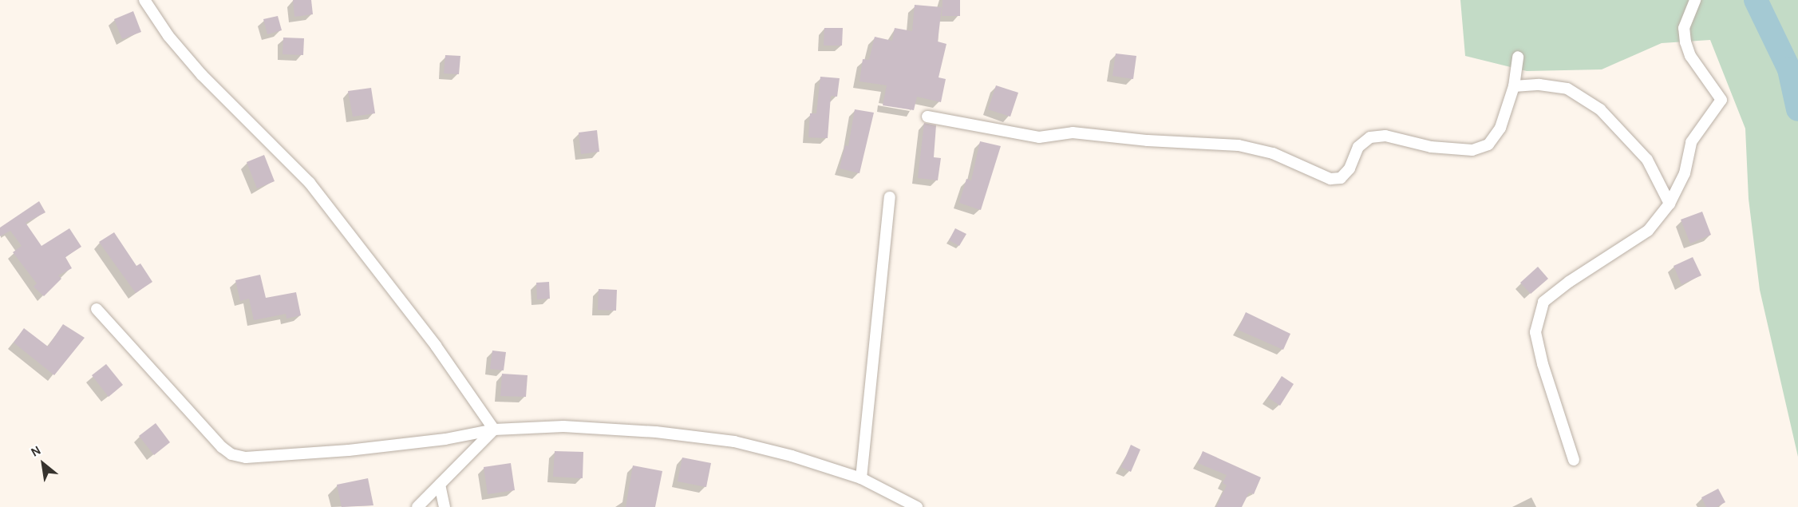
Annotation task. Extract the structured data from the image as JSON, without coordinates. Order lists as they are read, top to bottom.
{
  "north": "top left"
}
